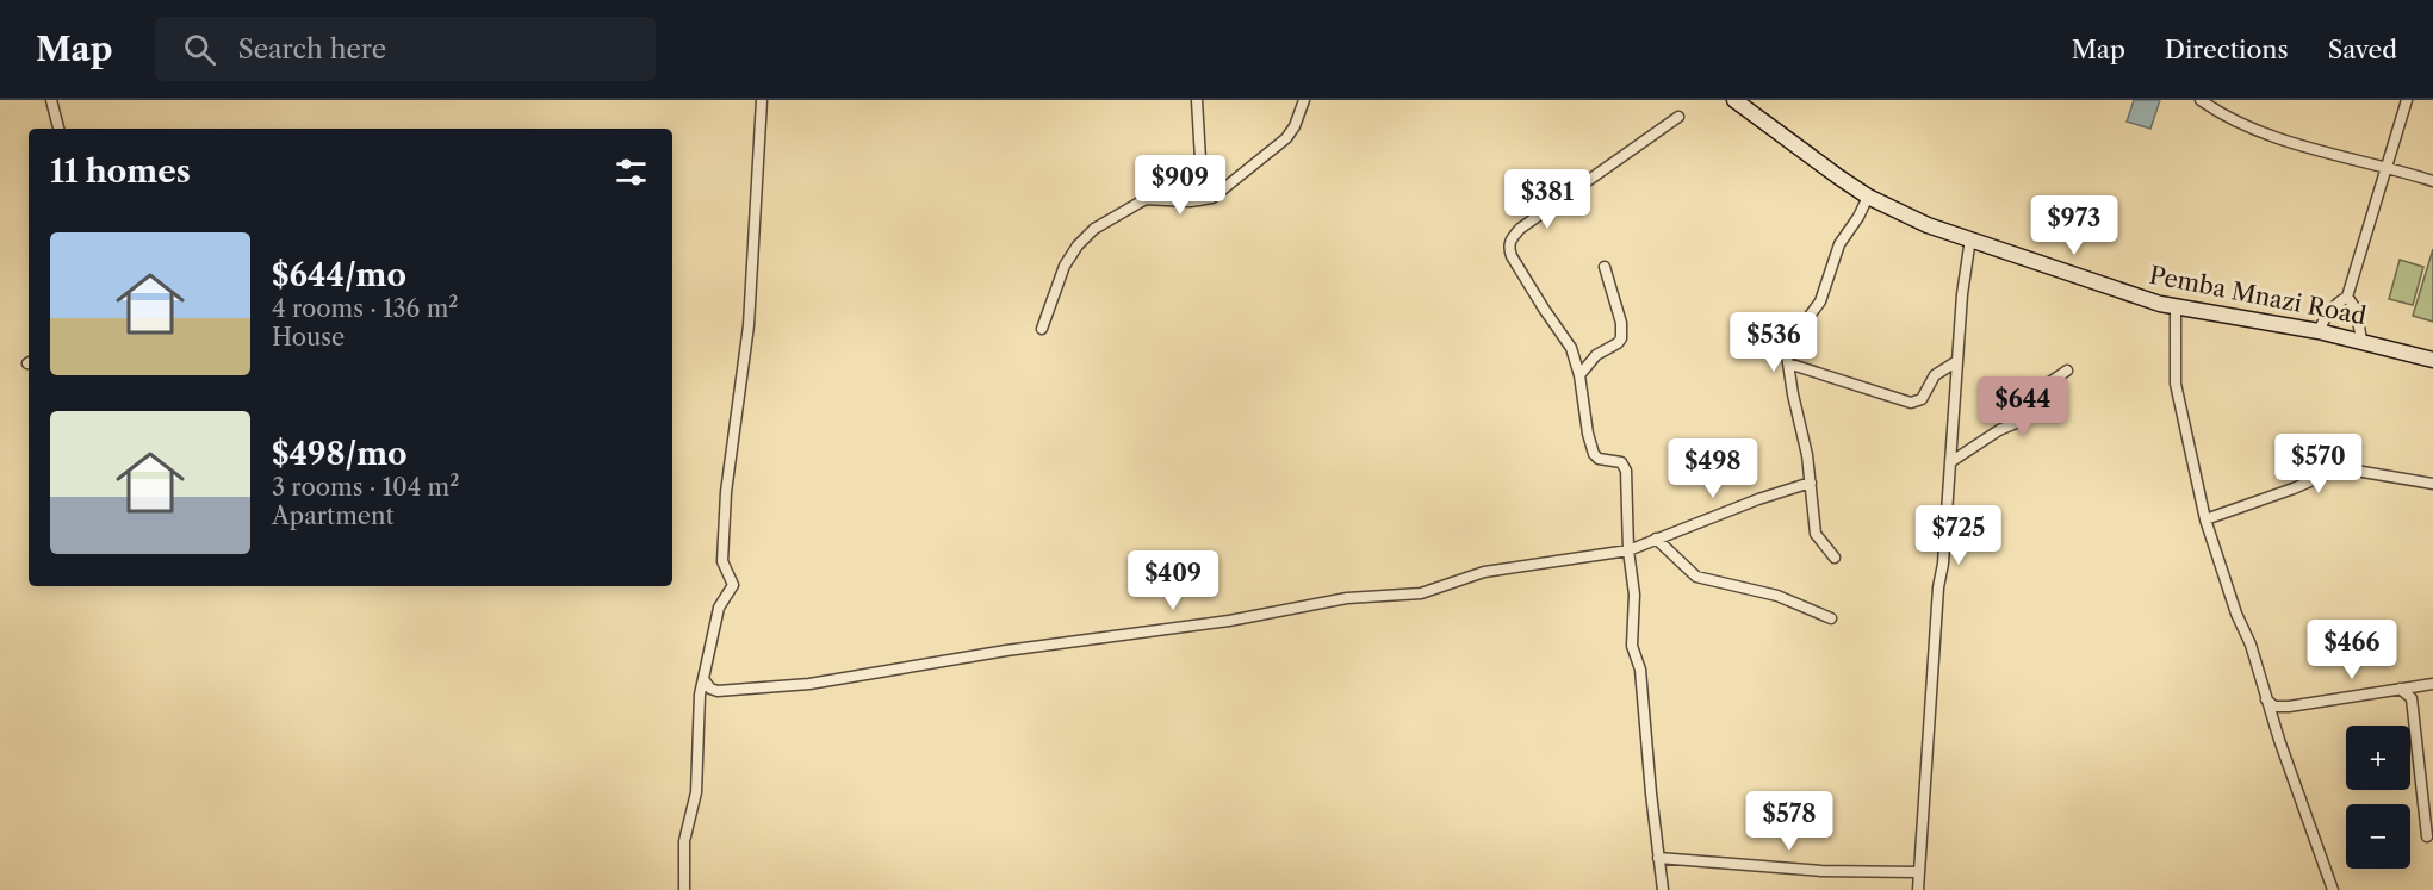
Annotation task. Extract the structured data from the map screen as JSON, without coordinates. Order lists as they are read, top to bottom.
{
  "streets": {
    "main road": ["Pemba Mnazi Road"]
  },
  "page": {
    "header": "Map",
    "search": "Search here",
    "nav": ["Map", "Directions", "Saved"],
    "heading": "11 homes",
    "price": [
      "$909",
      "$381",
      "$973",
      "$536",
      "$644",
      "$570",
      "$498",
      "$725",
      "$409",
      "$466",
      "$578"
    ],
    "list": [
      {
        "name": "$644/mo",
        "note": "4 rooms · 136 m² · House"
      },
      {
        "name": "$498/mo",
        "note": "3 rooms · 104 m² · Apartment"
      }
    ],
    "map_buttons": ["+", "−"]
  }
}
